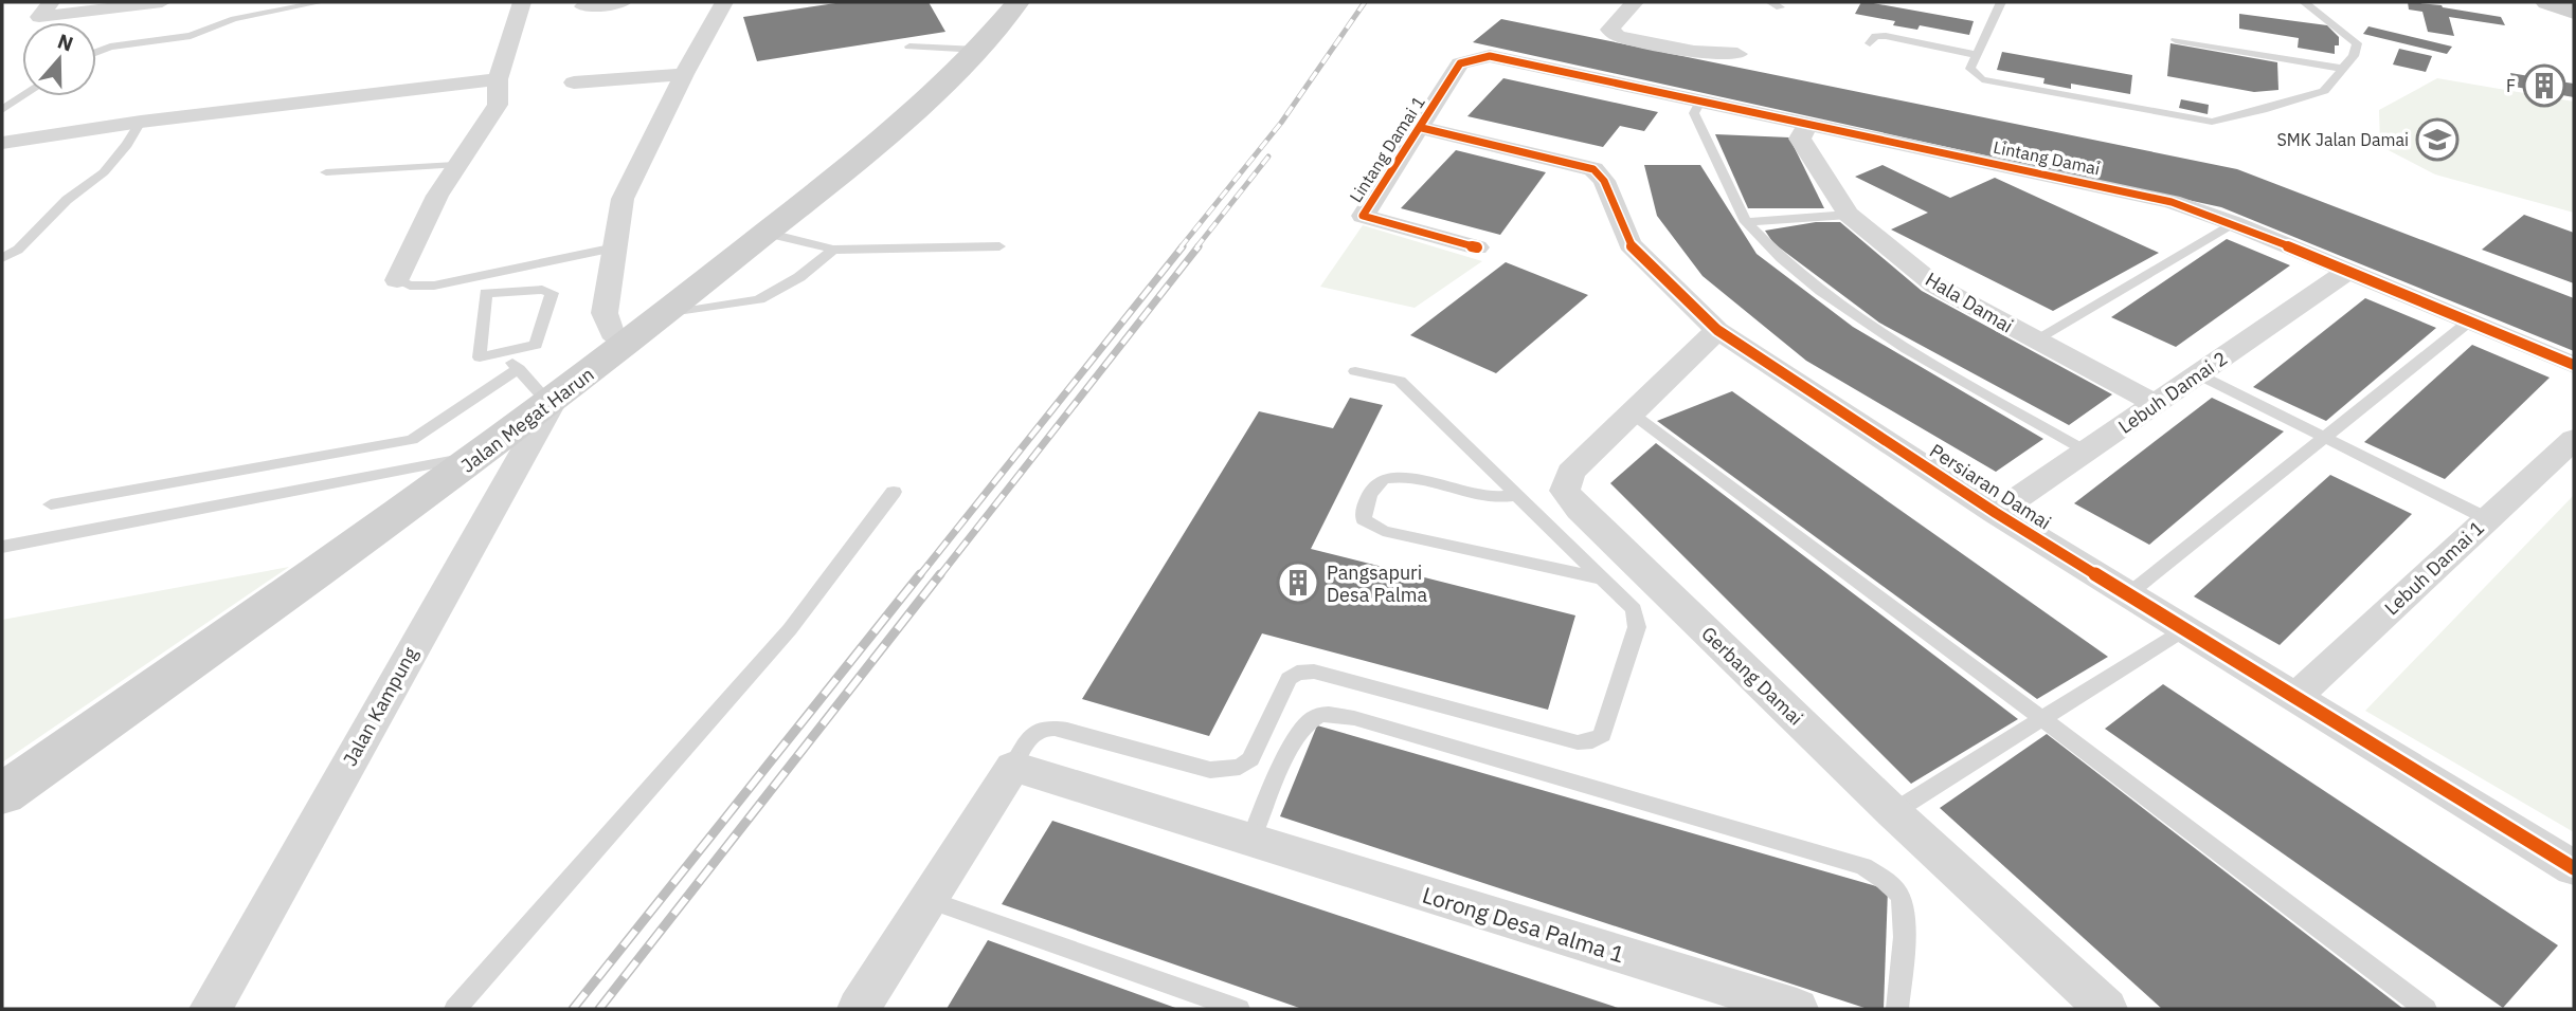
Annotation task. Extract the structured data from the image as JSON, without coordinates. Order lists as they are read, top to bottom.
{
  "streets": {
    "street": [
      "Lintang Damai 1",
      "Lintang Damai",
      "Hala Damai",
      "Lebuh Damai 2",
      "Jalan Megat Harun",
      "Persiaran Damai",
      "Lebuh Damai 1",
      "Gerbang Damai",
      "Jalan Kampung",
      "Lorong Desa Palma 1"
    ]
  },
  "crossings": [
    ["Lintang Damai 1", "Lintang Damai"],
    ["Lintang Damai 1", "Persiaran Damai"],
    ["Lintang Damai", "Hala Damai"],
    ["Lintang Damai", "Lebuh Damai 2"],
    ["Hala Damai", "Lebuh Damai 2"],
    ["Lebuh Damai 2", "Persiaran Damai"],
    ["Jalan Megat Harun", "Jalan Kampung"],
    ["Persiaran Damai", "Lebuh Damai 1"],
    ["Persiaran Damai", "Gerbang Damai"]
  ],
  "places": {
    "building": ["F", "Pangsapuri Desa Palma"],
    "school or university": ["SMK Jalan Damai"]
  },
  "north": "top"
}
